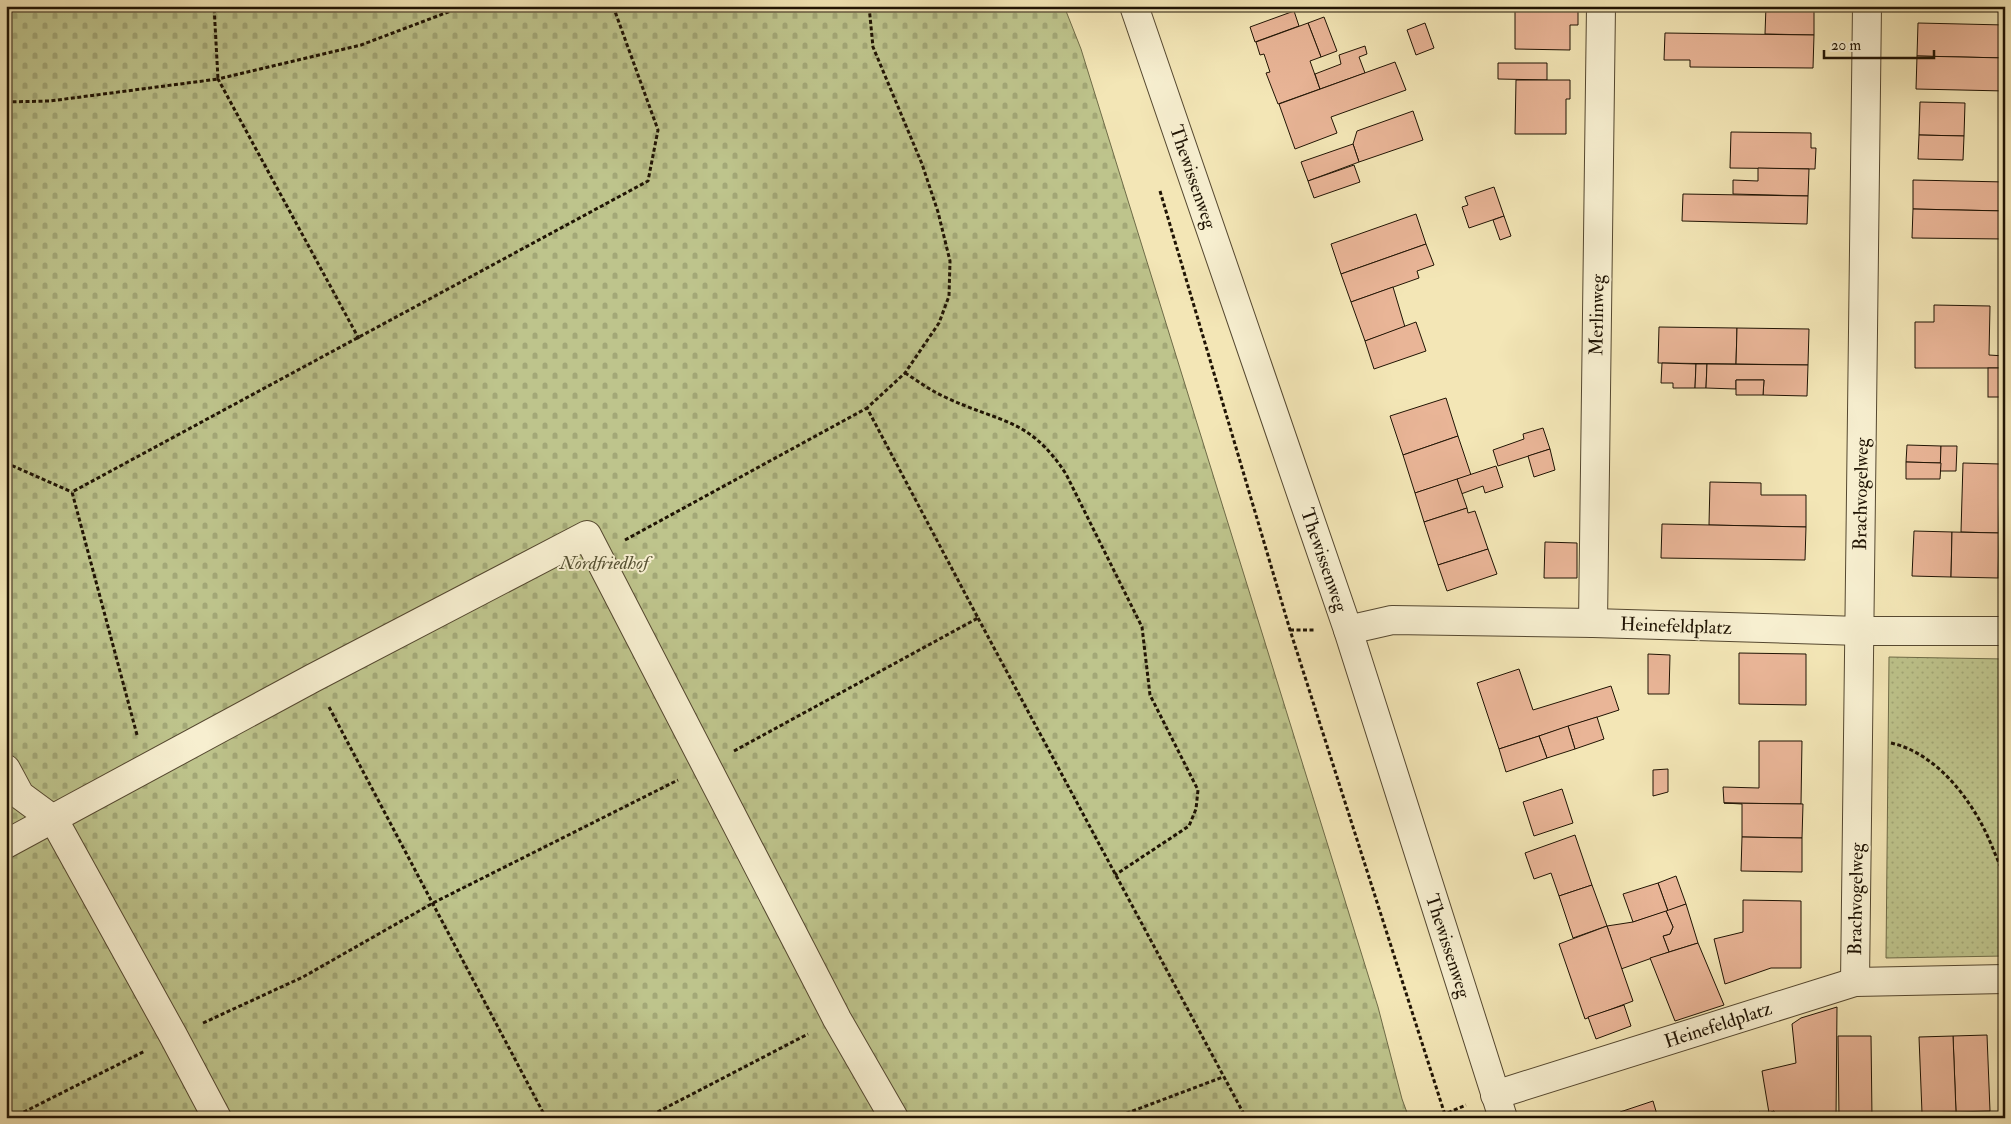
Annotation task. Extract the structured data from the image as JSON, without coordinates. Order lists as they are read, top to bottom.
{
  "streets": {
    "street": [
      "Thewissenweg",
      "Merlinweg",
      "Brachvogelweg",
      "Heinefeldplatz"
    ]
  },
  "crossings": [
    ["Thewissenweg", "Heinefeldplatz"],
    ["Merlinweg", "Heinefeldplatz"],
    ["Brachvogelweg", "Heinefeldplatz"]
  ],
  "parks": ["Nordfriedhof"],
  "scale_bar": "20 m"
}
